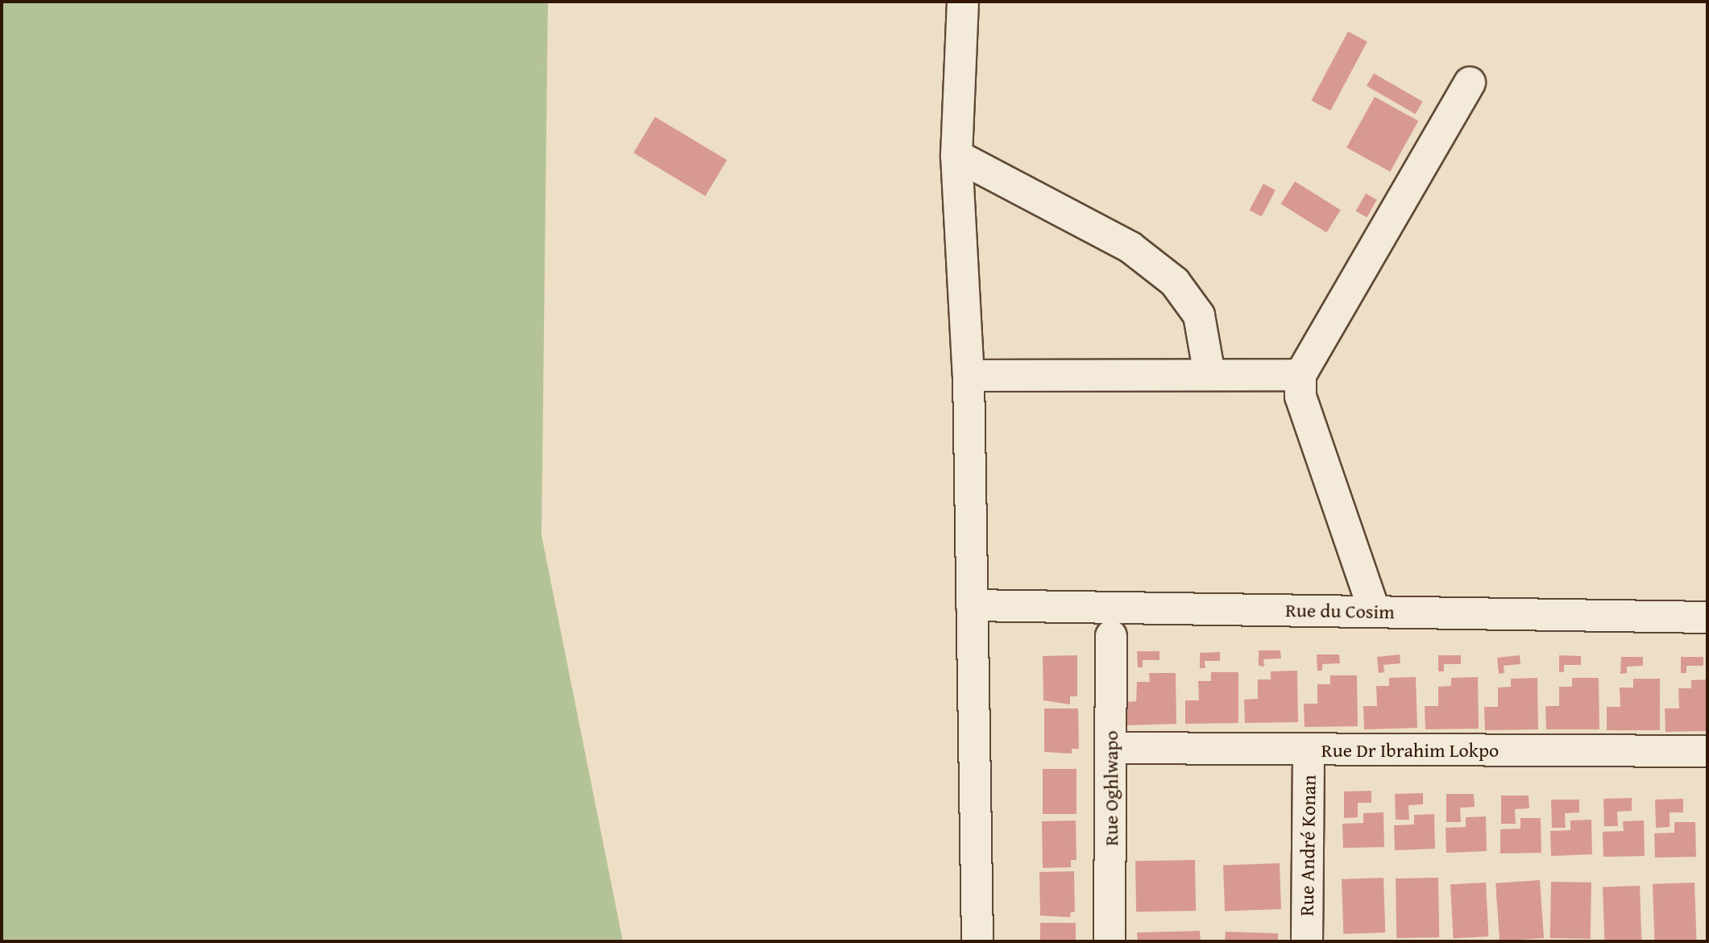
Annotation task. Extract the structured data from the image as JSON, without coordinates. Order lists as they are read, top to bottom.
{
  "streets": {
    "street": [
      "Rue du Cosim",
      "Rue Dr Ibrahim Lokpo",
      "Rue Oghlwapo",
      "Rue André Konan"
    ]
  },
  "crossings": [
    ["Rue Dr Ibrahim Lokpo", "Rue Oghlwapo"],
    ["Rue Dr Ibrahim Lokpo", "Rue André Konan"]
  ]
}
